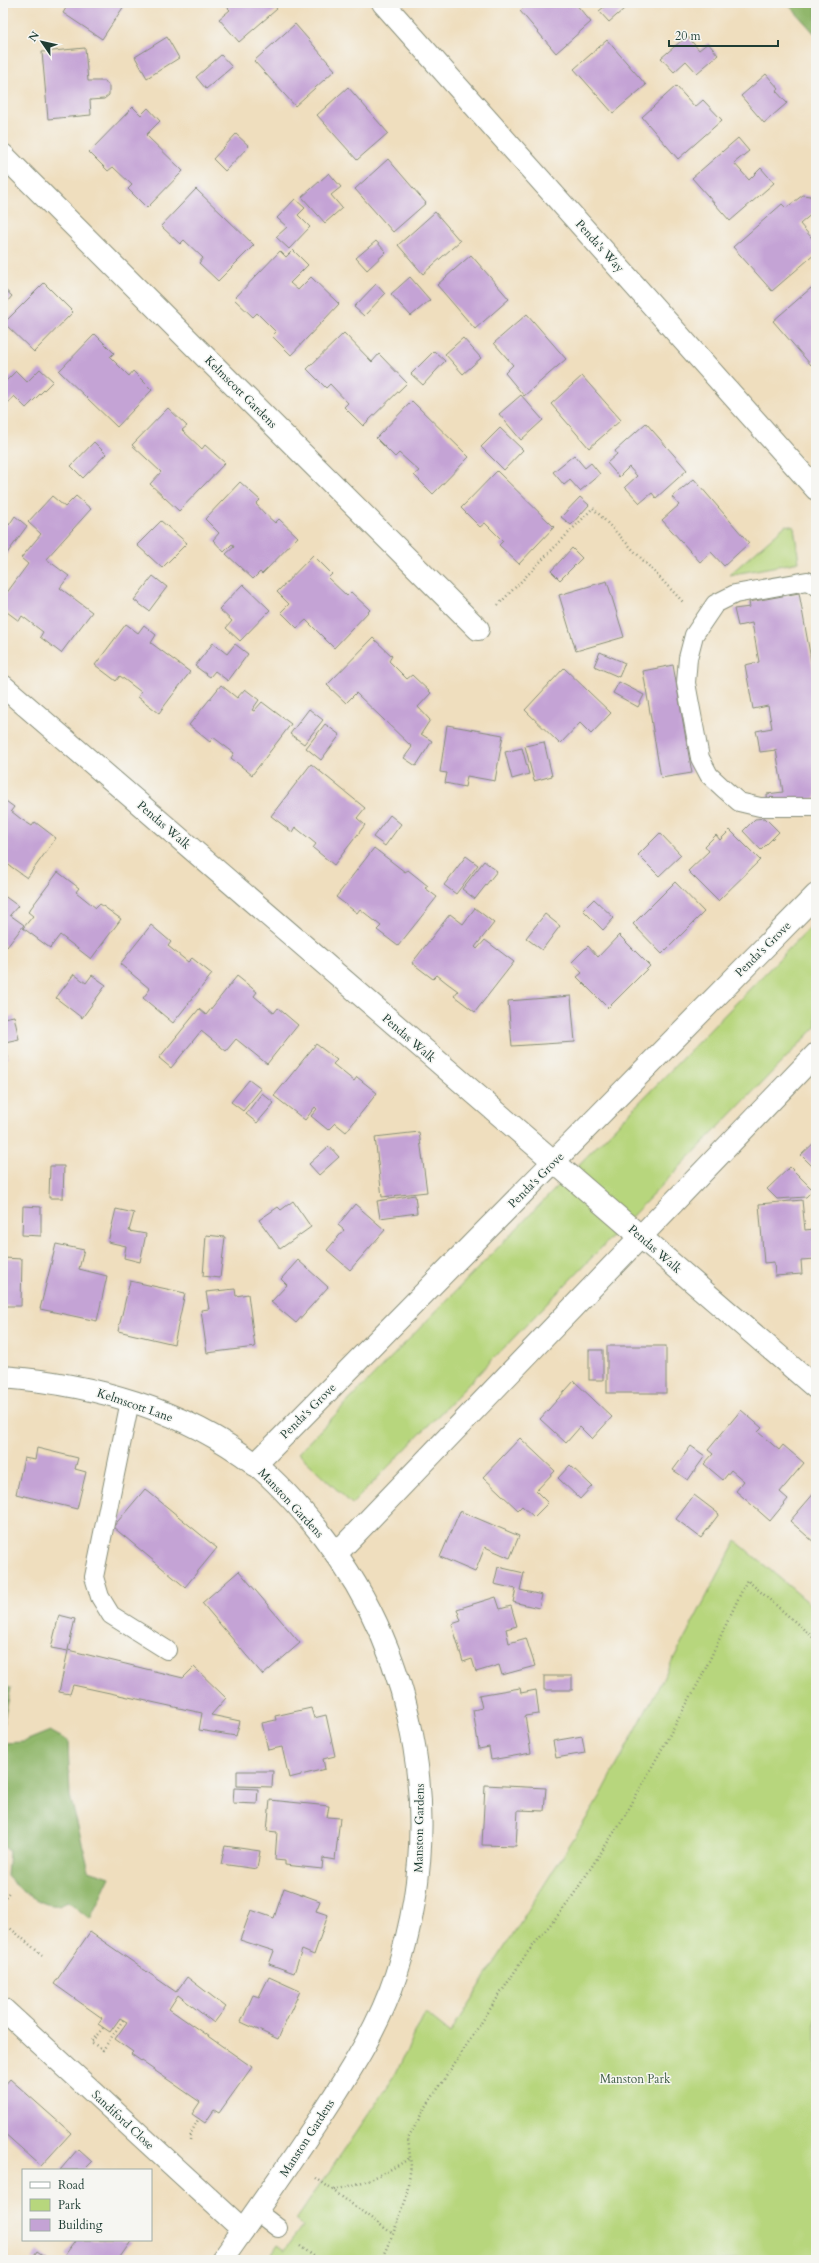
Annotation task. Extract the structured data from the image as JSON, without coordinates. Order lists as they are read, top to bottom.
{
  "streets": {
    "street": [
      "Penda's Way",
      "Kelmscott Gardens",
      "Pendas Walk",
      "Penda's Grove",
      "Kelmscott Lane",
      "Manston Gardens",
      "Sandiford Close"
    ]
  },
  "crossings": [
    ["Pendas Walk", "Penda's Grove"],
    ["Penda's Grove", "Kelmscott Lane"],
    ["Penda's Grove", "Manston Gardens"],
    ["Kelmscott Lane", "Manston Gardens"],
    ["Manston Gardens", "Sandiford Close"]
  ],
  "parks": ["Manston Park"],
  "legend": ["Road", "Park", "Building"],
  "scale_bar": "20 m",
  "north": "top left"
}
